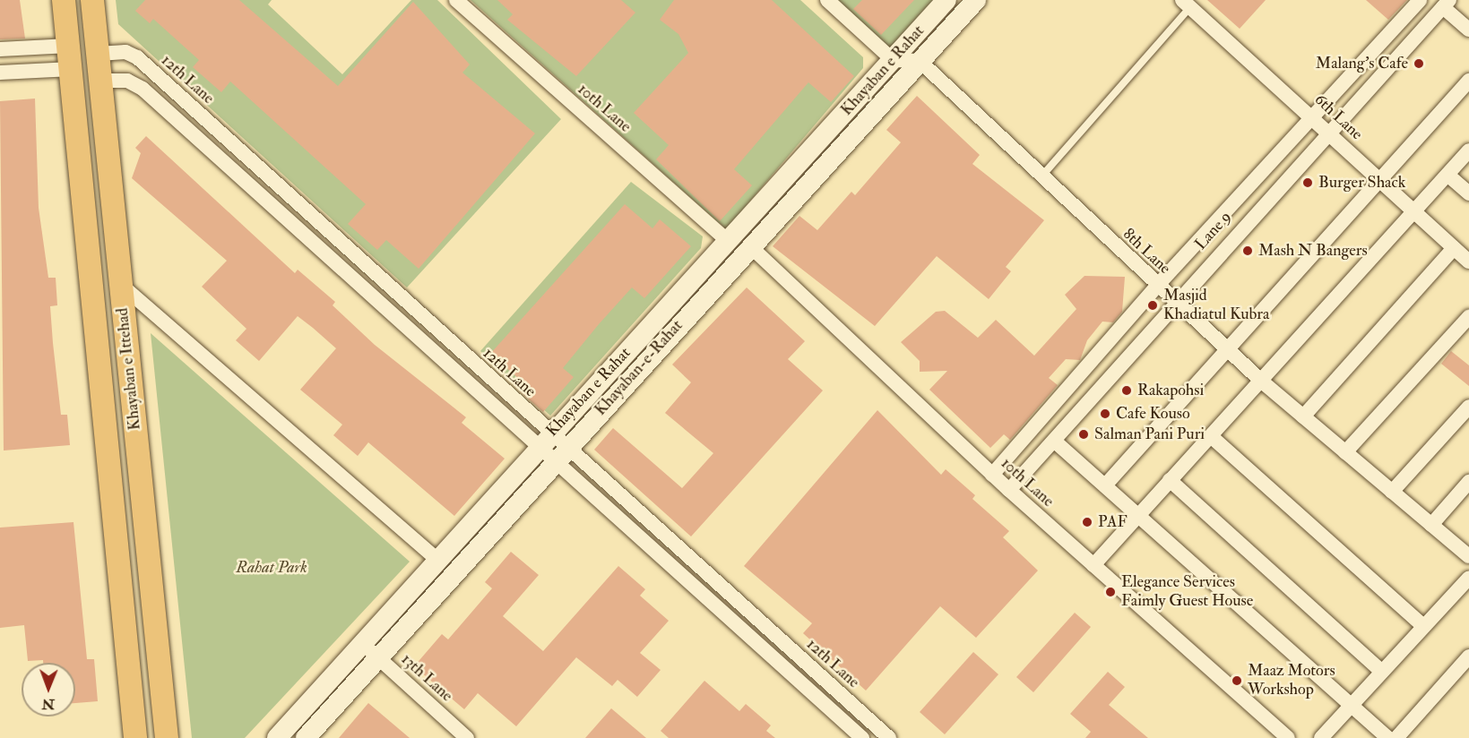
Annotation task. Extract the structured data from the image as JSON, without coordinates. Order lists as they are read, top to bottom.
{
  "streets": {
    "main road": ["Khayaban e Ittehad"],
    "street": [
      "Khayaban e Rahat",
      "12th Lane",
      "10th Lane",
      "6th Lane",
      "Lane 9",
      "8th Lane",
      "Khayaban-e-Rahat",
      "13th Lane"
    ]
  },
  "crossings": [
    ["Khayaban e Rahat", "12th Lane"],
    ["Khayaban e Rahat", "10th Lane"],
    ["Khayaban e Rahat", "Khayaban-e-Rahat"],
    ["Khayaban e Rahat", "13th Lane"],
    ["12th Lane", "Khayaban-e-Rahat"],
    ["12th Lane", "Khayaban e Ittehad"],
    ["10th Lane", "Lane 9"],
    ["10th Lane", "Khayaban-e-Rahat"],
    ["6th Lane", "Lane 9"],
    ["Lane 9", "8th Lane"],
    ["8th Lane", "Khayaban-e-Rahat"],
    ["Khayaban-e-Rahat", "13th Lane"]
  ],
  "parks": ["Rahat Park"],
  "places": [
    "Malang's Cafe",
    "Burger Shack",
    "Mash N Bangers",
    "Masjid Khadiatul Kubra",
    "Rakapohsi",
    "Cafe Kouso",
    "Salman Pani Puri",
    "PAF",
    "Elegance Services Faimly Guest House",
    "Maaz Motors Workshop"
  ],
  "north": "bottom"
}
